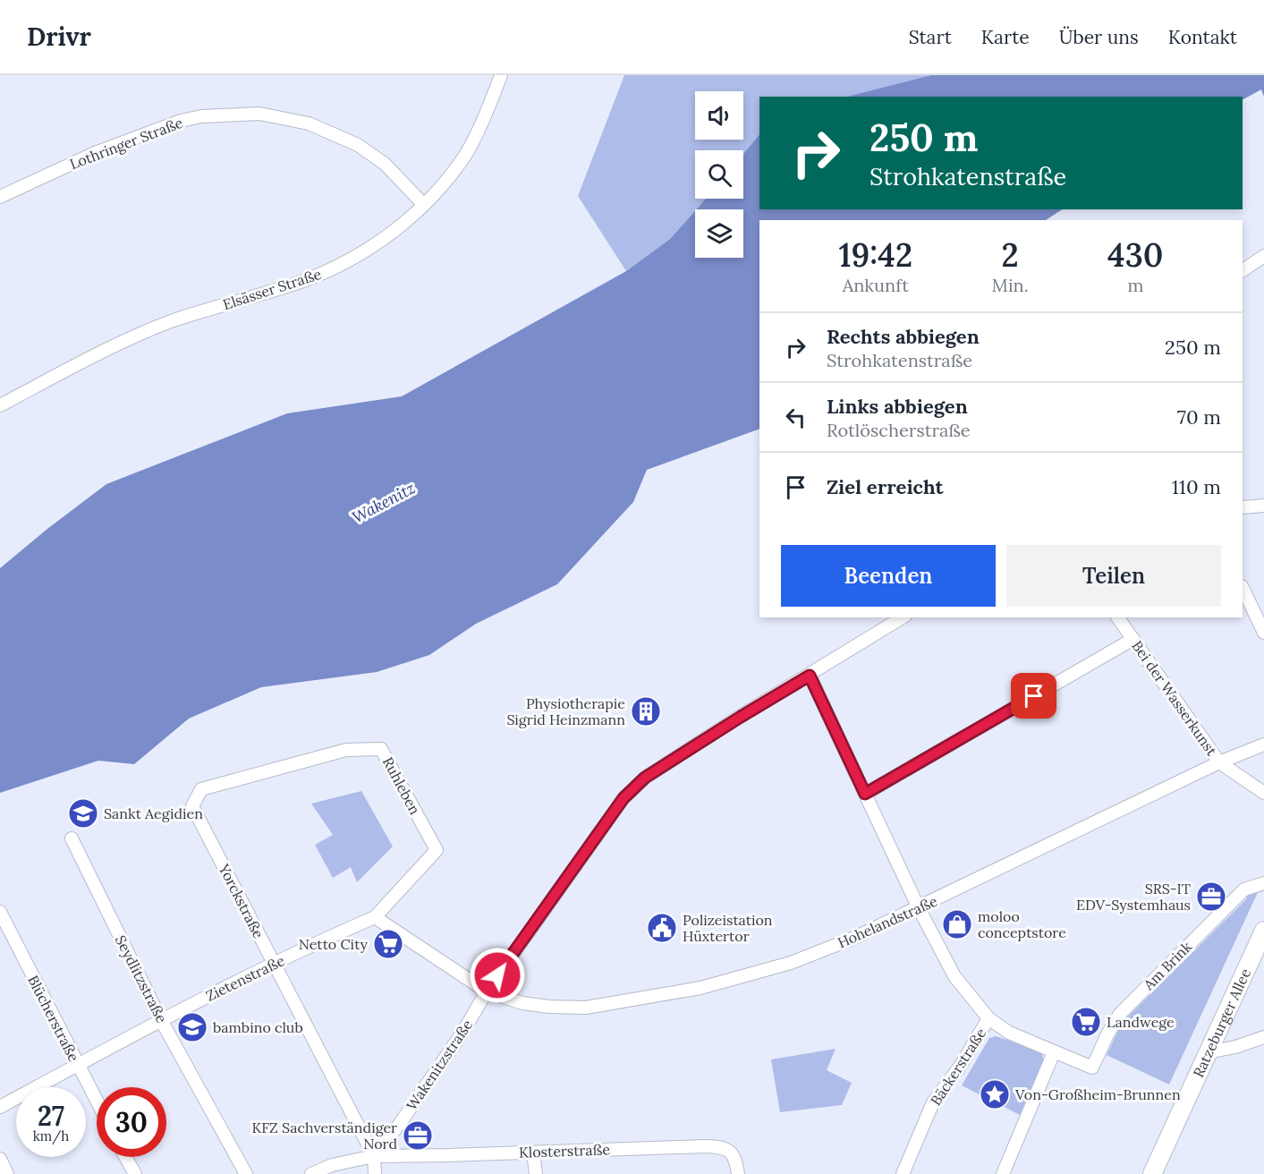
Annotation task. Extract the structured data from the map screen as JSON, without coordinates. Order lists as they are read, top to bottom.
{
  "streets": {
    "main road": ["Ratzeburger Allee"],
    "street": [
      "Lothringer Straße",
      "Elsässer Straße",
      "Bei der Wasserkunst",
      "Ruhleben",
      "Yorckstraße",
      "Hohelandstraße",
      "Am Brink",
      "Zietenstraße",
      "Seydlitzstraße",
      "Blücherstraße",
      "Wakenitzstraße",
      "Bäckerstraße",
      "Klosterstraße"
    ]
  },
  "crossings": [
    ["Lothringer Straße", "Elsässer Straße"],
    ["Bei der Wasserkunst", "Hohelandstraße"],
    ["Ruhleben", "Yorckstraße"],
    ["Ruhleben", "Zietenstraße"],
    ["Yorckstraße", "Zietenstraße"],
    ["Yorckstraße", "Wakenitzstraße"],
    ["Yorckstraße", "Klosterstraße"],
    ["Hohelandstraße", "Wakenitzstraße"],
    ["Zietenstraße", "Seydlitzstraße"],
    ["Zietenstraße", "Blücherstraße"],
    ["Wakenitzstraße", "Klosterstraße"]
  ],
  "water": ["Wakenitz"],
  "places": {
    "building": ["Physiotherapie Sigrid Heinzmann"],
    "school or university": ["Sankt Aegidien", "bambino club"],
    "office": ["SRS-IT EDV-Systemhaus", "KFZ Sachverständiger Nord"],
    "shop": ["moloo conceptstore"],
    "public building": ["Polizeistation Hüxtertor"],
    "supermarket": ["Netto City", "Landwege"],
    "place": ["Von-Großheim-Brunnen"]
  },
  "page": {
    "header": "Drivr",
    "nav": [
      "Start",
      "Karte",
      "Über uns",
      "Kontakt"
    ],
    "turn": ["250 m", "Strohkatenstraße"],
    "eta": [
      "19:42",
      "Ankunft",
      "2",
      "Min.",
      "430",
      "m"
    ],
    "list": [
      {
        "name": "Rechts abbiegen",
        "note": "Strohkatenstraße",
        "value": "250 m"
      },
      {
        "name": "Links abbiegen",
        "note": "Rotlöscherstraße",
        "value": "70 m"
      },
      {
        "name": "Ziel erreicht",
        "value": "110 m"
      }
    ],
    "buttons": ["Beenden", "Teilen"],
    "speed": "27 km/h",
    "limit": "30"
  }
}
